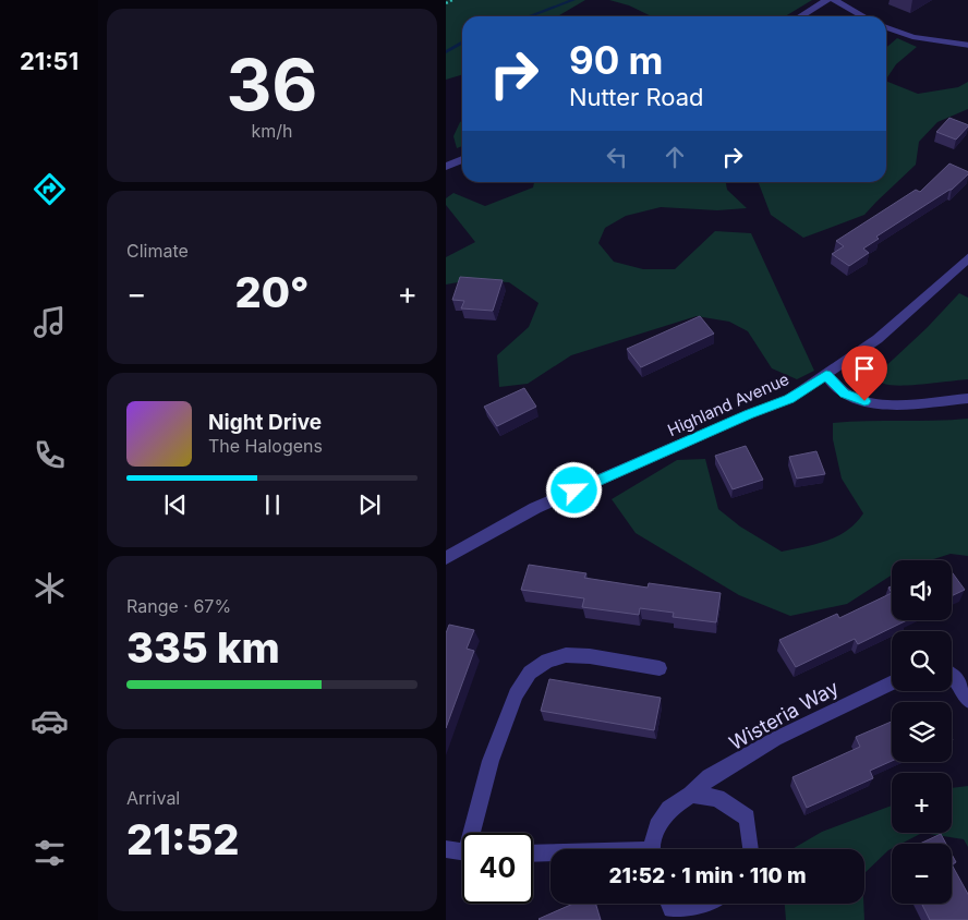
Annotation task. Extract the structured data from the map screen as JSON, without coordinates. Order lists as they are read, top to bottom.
{
  "streets": {
    "street": ["Highland Avenue", "Wisteria Way"]
  },
  "page": {
    "tabs": "21:51",
    "tile": [
      ["36", "km/h"],
      "Climate",
      ["Range · 67%", "335 km"],
      ["Arrival", "21:52"]
    ],
    "turn": ["90 m", "Nutter Road"],
    "heat": ["−", "20°", "+"],
    "song": ["Night Drive", "The Halogens"],
    "map_buttons": ["+", "−"],
    "limit": "40",
    "trip": "21:52 · 1 min · 110 m"
  }
}
